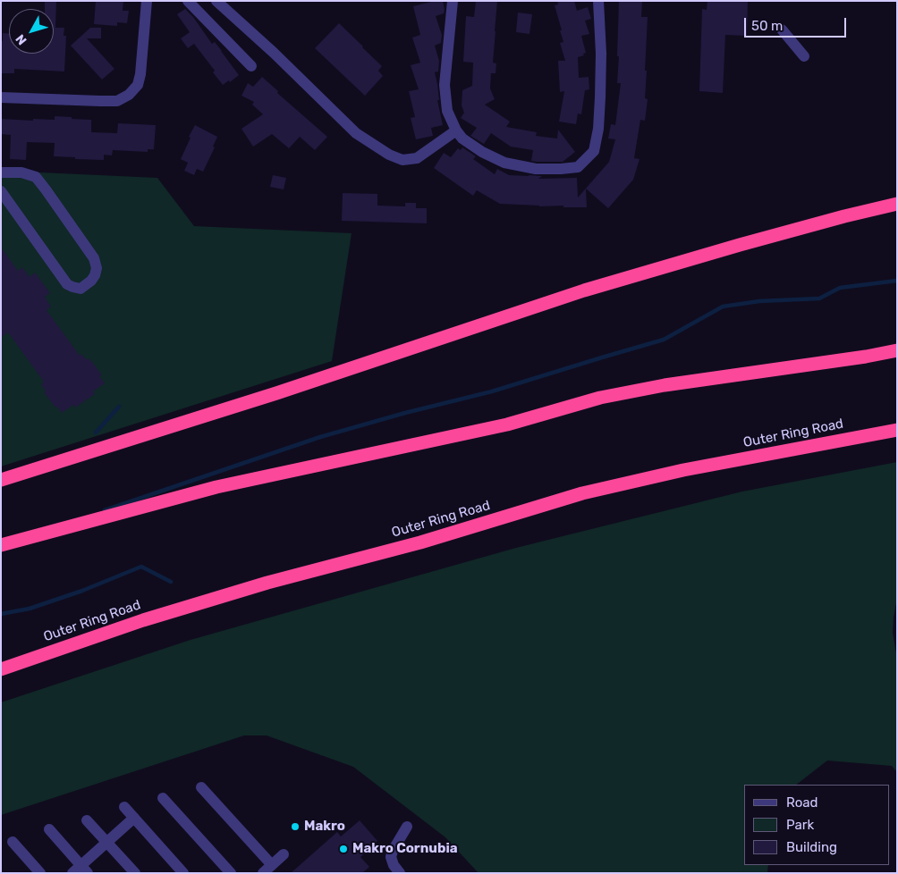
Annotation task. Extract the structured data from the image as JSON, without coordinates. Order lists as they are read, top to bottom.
{
  "streets": {
    "highway": ["Outer Ring Road"]
  },
  "places": ["Makro", "Makro Cornubia"],
  "legend": ["Road", "Park", "Building"],
  "scale_bar": "50 m",
  "north": "bottom left"
}
